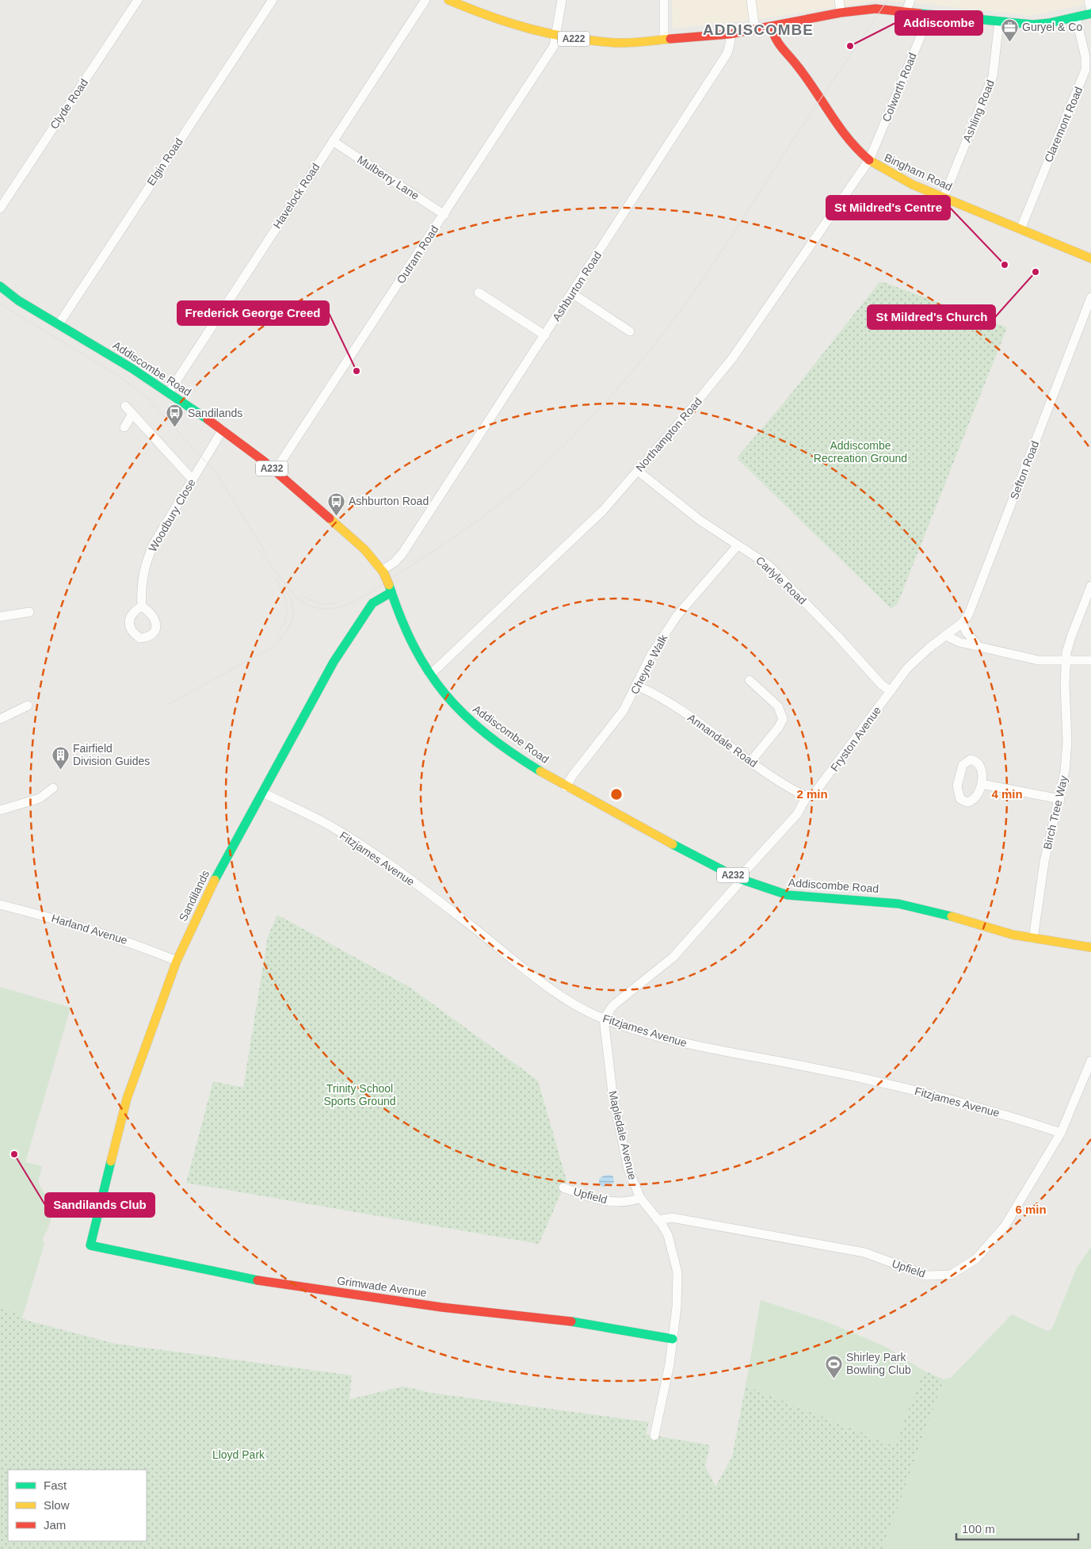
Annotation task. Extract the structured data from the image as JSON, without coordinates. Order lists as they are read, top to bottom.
{
  "streets": {
    "main road": [
      "A222",
      "Bingham Road",
      "Addiscombe Road",
      "A232",
      "Sandilands",
      "Grimwade Avenue"
    ],
    "street": [
      "Colworth Road",
      "Clyde Road",
      "Ashling Road",
      "Claremont Road",
      "Elgin Road",
      "Mulberry Lane",
      "Havelock Road",
      "Outram Road",
      "Ashburton Road",
      "Northampton Road",
      "Sefton Road",
      "Woodbury Close",
      "Carlyle Road",
      "Cheyne Walk",
      "Fryston Avenue",
      "Annandale Road",
      "Birch Tree Way",
      "Fitzjames Avenue",
      "Harland Avenue",
      "Mapledale Avenue",
      "Upfield"
    ]
  },
  "crossings": [
    ["A222", "Colworth Road"],
    ["A222", "Ashling Road"],
    ["A222", "Claremont Road"],
    ["A222", "Bingham Road"],
    ["A222", "Outram Road"],
    ["A222", "Ashburton Road"],
    ["Colworth Road", "Bingham Road"],
    ["Colworth Road", "Northampton Road"],
    ["Ashling Road", "Bingham Road"],
    ["Claremont Road", "Bingham Road"],
    ["Elgin Road", "Addiscombe Road"],
    ["Bingham Road", "Northampton Road"],
    ["Mulberry Lane", "Havelock Road"],
    ["Mulberry Lane", "Outram Road"],
    ["Havelock Road", "Addiscombe Road"],
    ["Outram Road", "Addiscombe Road"],
    ["Ashburton Road", "Addiscombe Road"],
    ["Addiscombe Road", "Northampton Road"],
    ["Addiscombe Road", "Woodbury Close"],
    ["Addiscombe Road", "Cheyne Walk"],
    ["Addiscombe Road", "Fryston Avenue"],
    ["Addiscombe Road", "Birch Tree Way"],
    ["Addiscombe Road", "Sandilands"],
    ["Northampton Road", "Carlyle Road"],
    ["Sefton Road", "Fryston Avenue"],
    ["Carlyle Road", "Cheyne Walk"],
    ["Carlyle Road", "Fryston Avenue"],
    ["Cheyne Walk", "Annandale Road"],
    ["Fryston Avenue", "Annandale Road"],
    ["Fitzjames Avenue", "Sandilands"],
    ["Fitzjames Avenue", "Mapledale Avenue"],
    ["Fitzjames Avenue", "Upfield"],
    ["Sandilands", "Harland Avenue"],
    ["Sandilands", "Grimwade Avenue"],
    ["Mapledale Avenue", "Upfield"],
    ["Mapledale Avenue", "Grimwade Avenue"]
  ],
  "districts": ["ADDISCOMBE"],
  "parks": ["Addiscombe Recreation Ground", "Trinity School Sports Ground", "Lloyd Park"],
  "places": {
    "office": ["Guryel & Co"],
    "other": [
      "Addiscombe",
      "St Mildred's Centre",
      "St Mildred's Church",
      "Frederick George Creed",
      "Sandilands Club"
    ],
    "bus stop": ["Sandilands", "Ashburton Road"],
    "building": ["Fairfield Division Guides"],
    "sports": ["Shirley Park Bowling Club"]
  },
  "legend": ["Fast", "Slow", "Jam"],
  "scale_bar": "100 m",
  "rings": ["2 min", "4 min", "6 min"]
}
